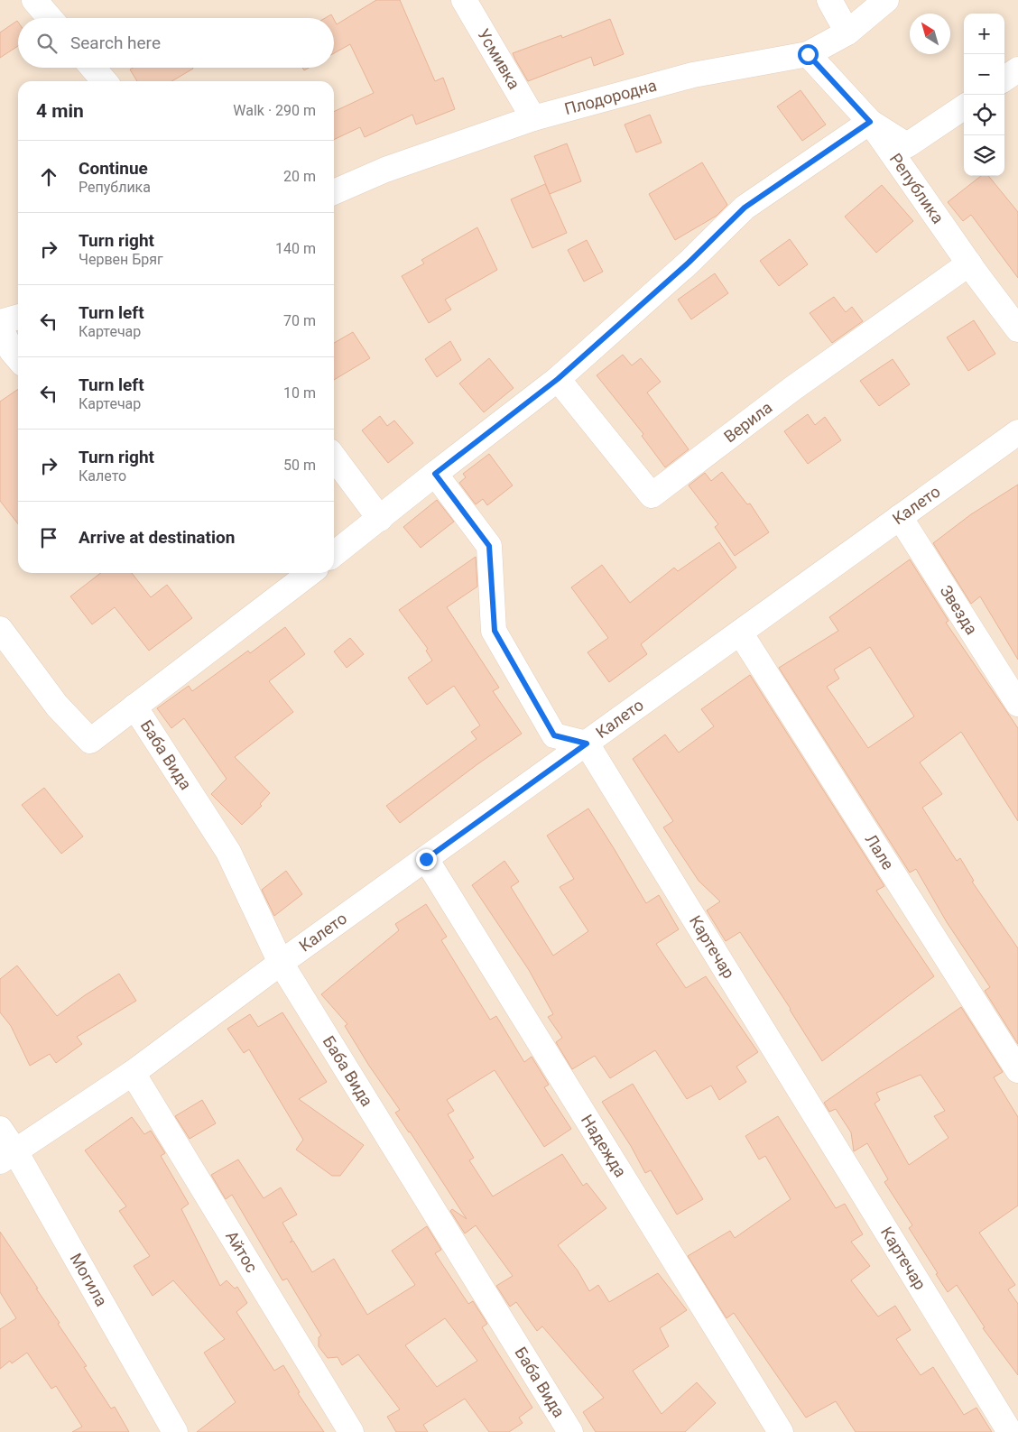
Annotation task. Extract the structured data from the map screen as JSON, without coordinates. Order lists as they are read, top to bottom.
{
  "streets": {
    "street": [
      "Усмивка",
      "Плодородна",
      "Република",
      "Верила",
      "Калето",
      "Звезда",
      "Баба Вида",
      "Лале",
      "Картечар",
      "Надежда",
      "Айтос",
      "Могила"
    ]
  },
  "crossings": [
    ["Усмивка", "Плодородна"],
    ["Плодородна", "Република"],
    ["Република", "Верила"],
    ["Калето", "Звезда"],
    ["Калето", "Баба Вида"],
    ["Калето", "Лале"],
    ["Калето", "Картечар"],
    ["Калето", "Надежда"],
    ["Калето", "Айтос"],
    ["Калето", "Могила"]
  ],
  "north": "top left",
  "page": {
    "map_buttons": ["+", "−"],
    "search": "Search here",
    "heading": ["4 min", "Walk · 290 m"],
    "list": [
      ["Continue", "Република", "20 m"],
      ["Turn right", "Червен Бряг", "140 m"],
      ["Turn left", "Картечар", "70 m"],
      ["Turn left", "Картечар", "10 m"],
      ["Turn right", "Калето", "50 m"],
      "Arrive at destination"
    ]
  }
}
